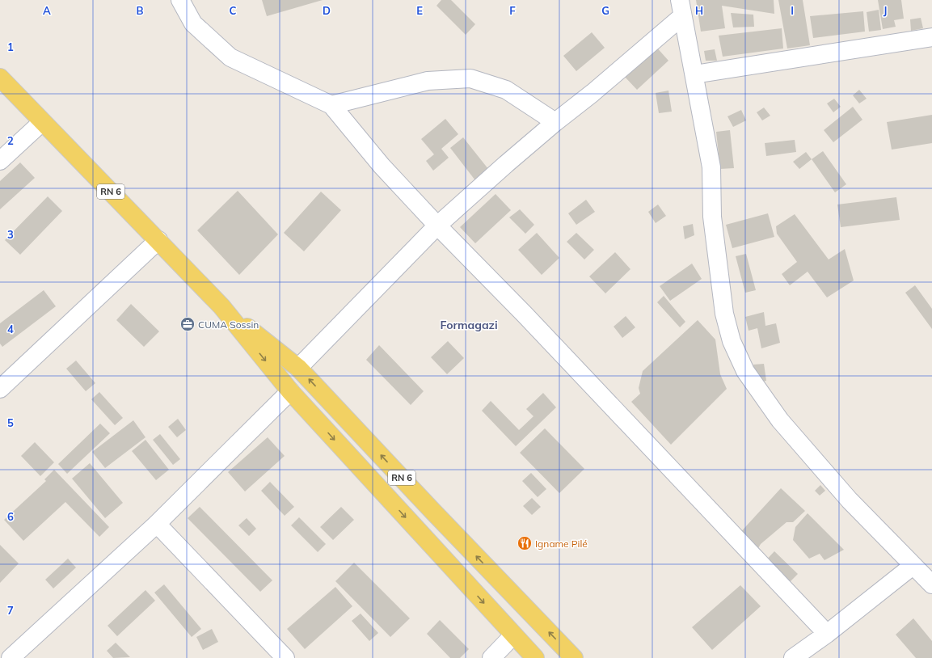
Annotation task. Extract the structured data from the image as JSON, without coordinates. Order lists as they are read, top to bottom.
{
  "streets": {
    "main road": ["RN 6"]
  },
  "districts": ["Formagazi"],
  "places": {
    "office": ["CUMA Sossin"],
    "restaurant": ["Igname Pilé"]
  },
  "grid": {
    "columns": [
      "A",
      "B",
      "C",
      "D",
      "E",
      "F",
      "G",
      "H",
      "I",
      "J"
    ],
    "rows": [
      "1",
      "2",
      "3",
      "4",
      "5",
      "6",
      "7"
    ]
  }
}
